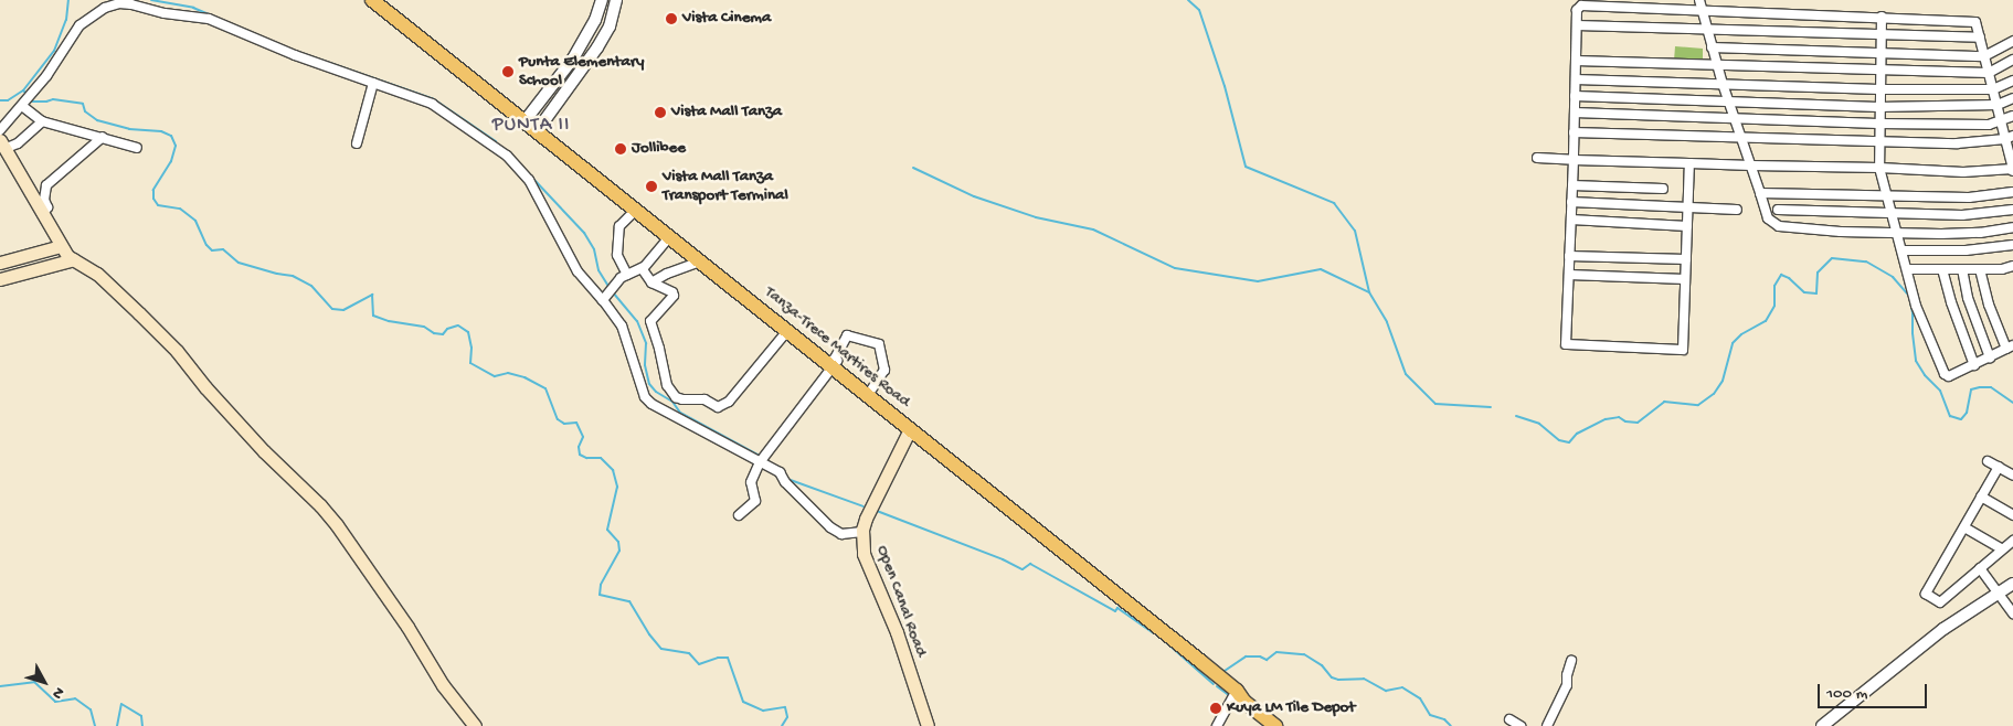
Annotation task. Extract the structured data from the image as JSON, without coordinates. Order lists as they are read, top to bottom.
{
  "streets": {
    "main road": ["Tanza-Trece Martires Road", "Open Canal Road"]
  },
  "crossings": [
    ["Tanza-Trece Martires Road", "Open Canal Road"]
  ],
  "districts": ["PUNTA II"],
  "places": [
    "Vista Cinema",
    "Punta Elementary School",
    "Vista Mall Tanza",
    "Jollibee",
    "Vista Mall Tanza Transport Terminal",
    "Kuya LM Tile Depot"
  ],
  "scale_bar": "100 m",
  "north": "bottom right"
}
